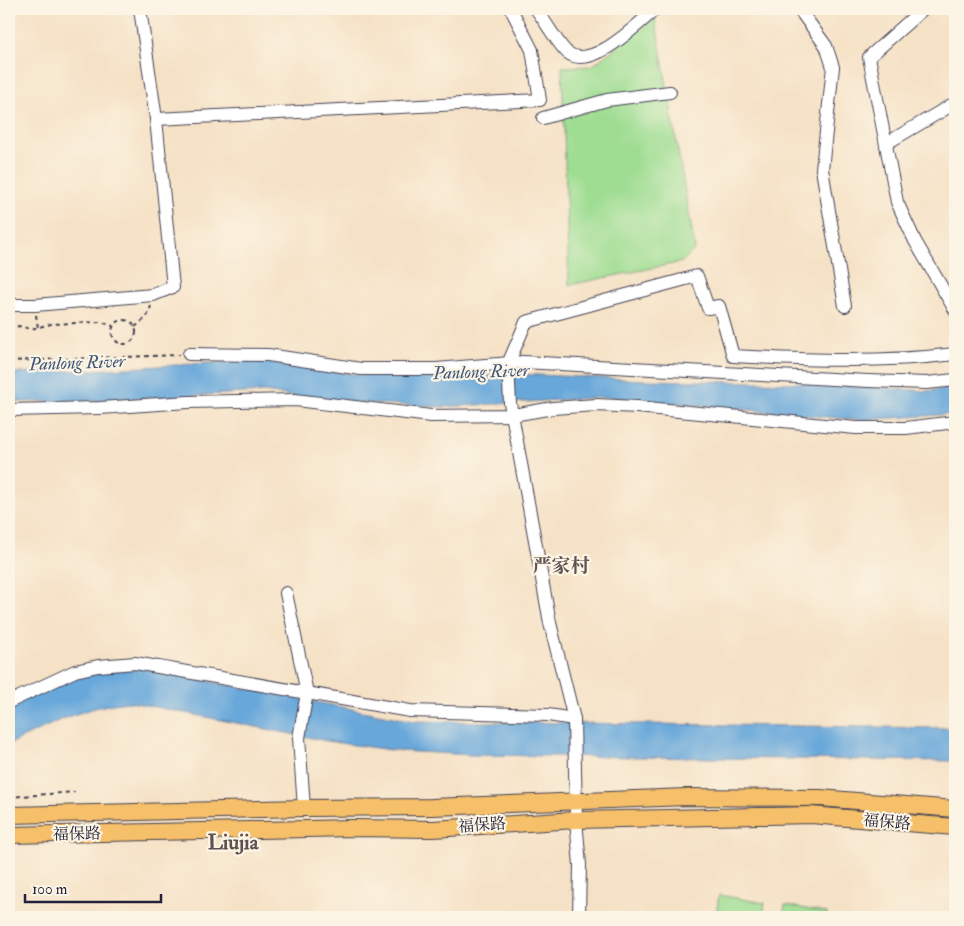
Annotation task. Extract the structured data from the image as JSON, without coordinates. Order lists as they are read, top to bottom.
{
  "streets": {
    "main road": ["福保路"]
  },
  "districts": ["严家村", "Liujia"],
  "water": ["Panlong River"],
  "scale_bar": "100 m"
}
